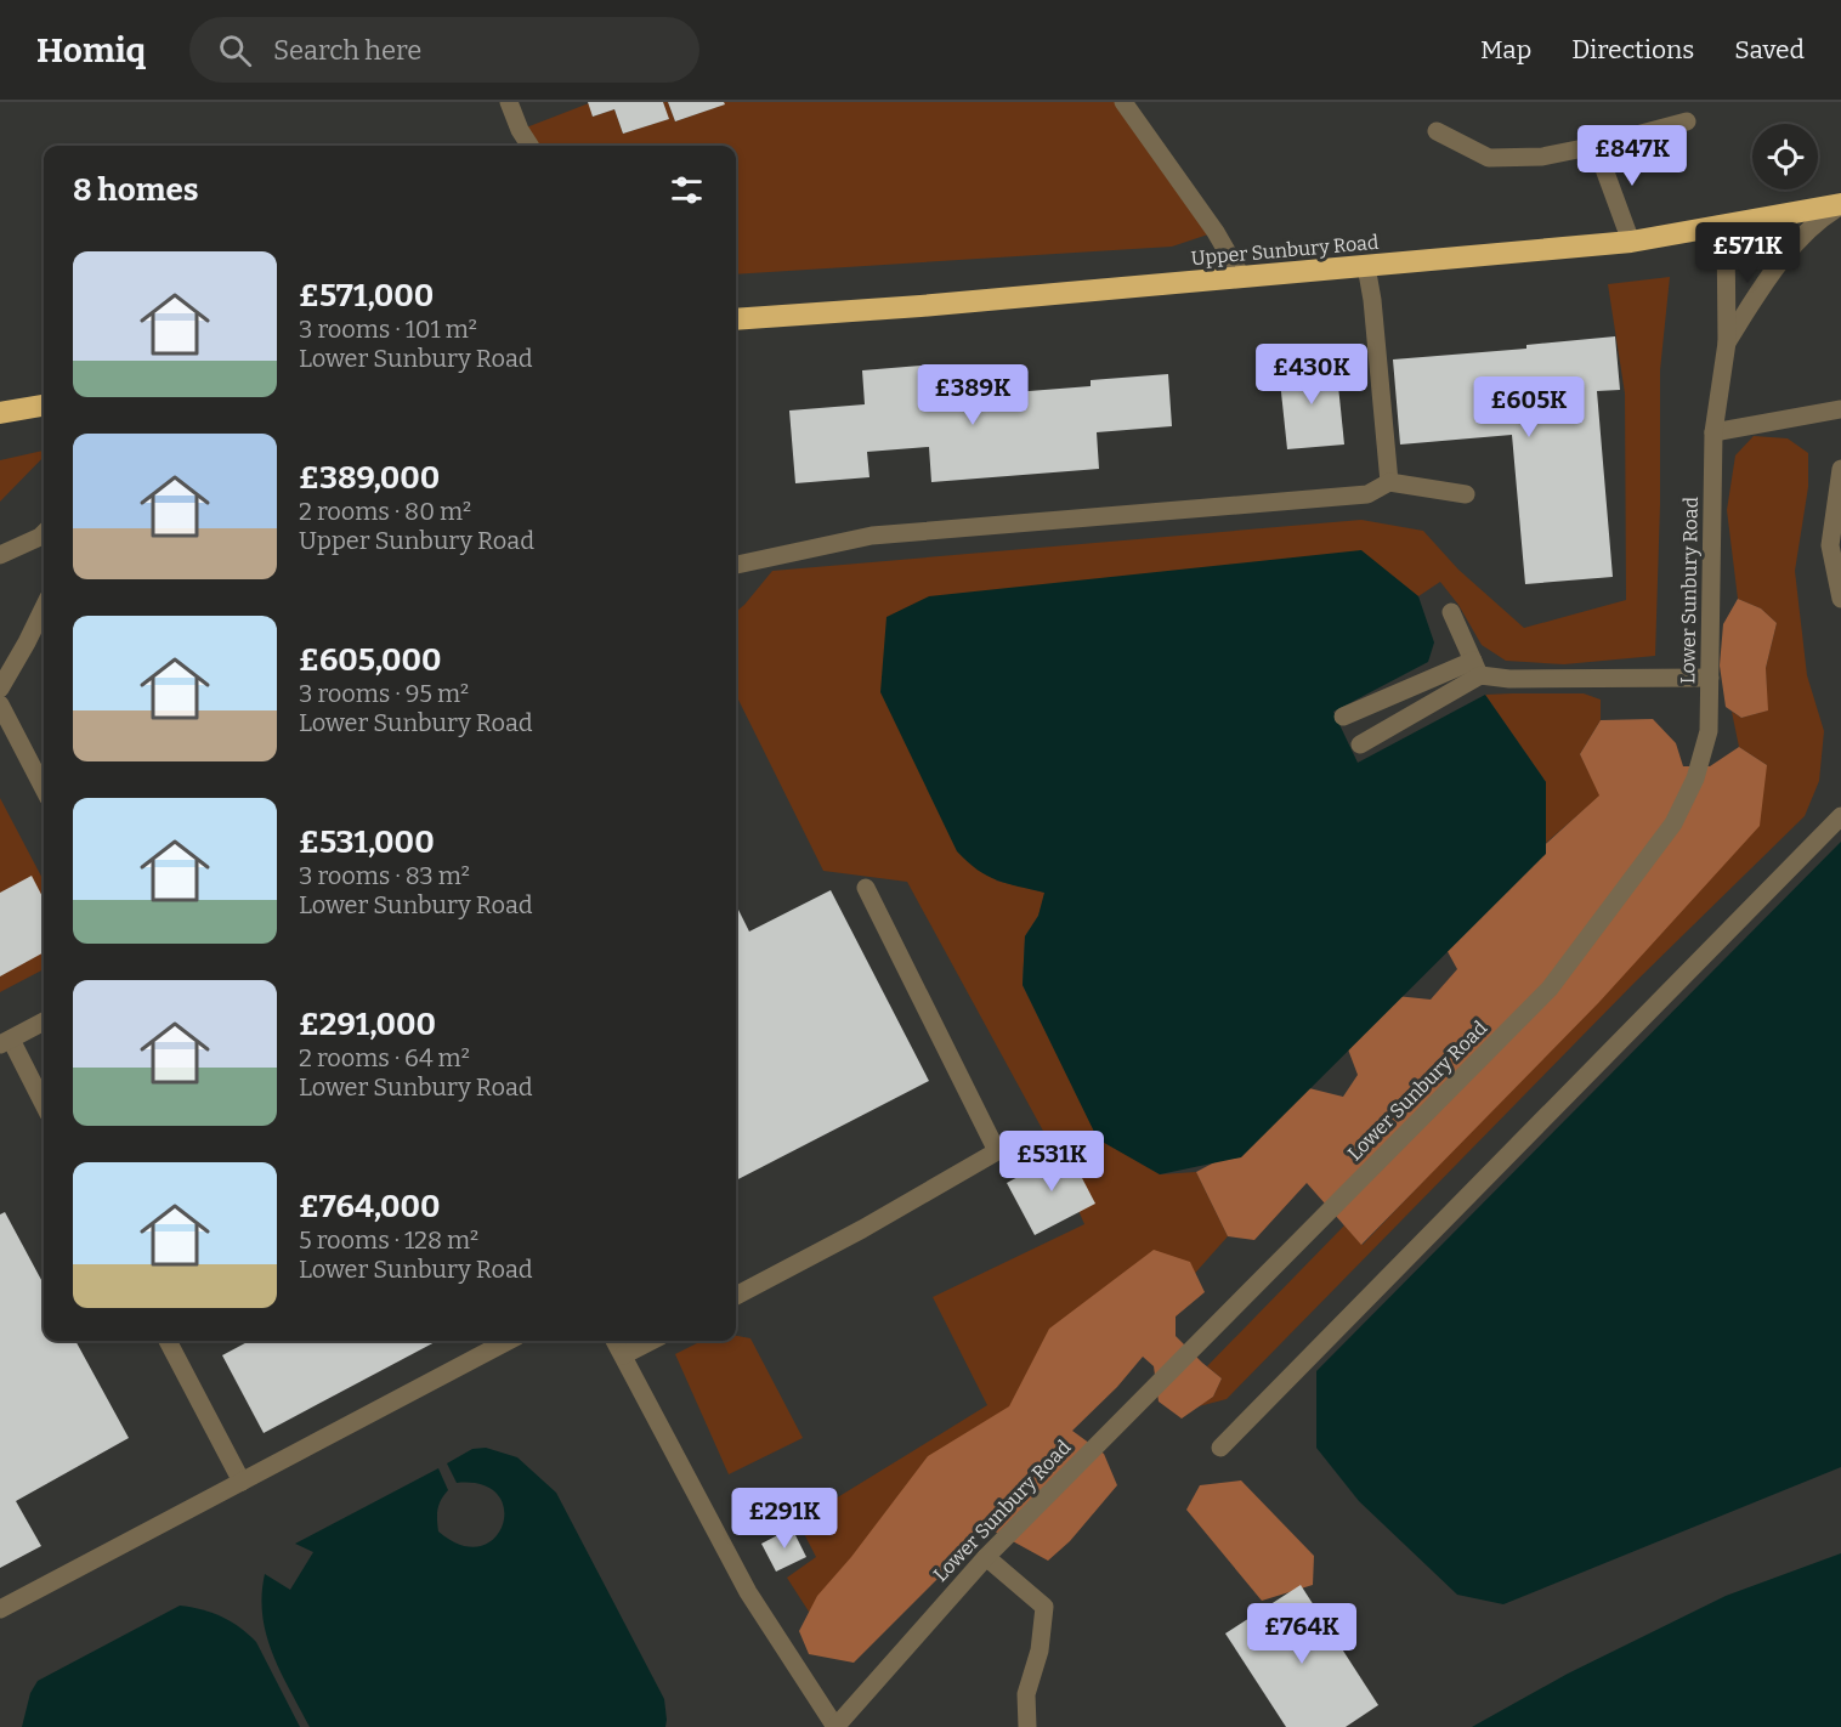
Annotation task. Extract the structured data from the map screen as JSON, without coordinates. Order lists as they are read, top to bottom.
{
  "streets": {
    "highway": ["Upper Sunbury Road"],
    "street": ["Lower Sunbury Road"]
  },
  "crossings": [
    ["Upper Sunbury Road", "Lower Sunbury Road"]
  ],
  "page": {
    "header": "Homiq",
    "search": "Search here",
    "nav": ["Map", "Directions", "Saved"],
    "price": [
      "£847K",
      "£571K",
      "£430K",
      "£389K",
      "£605K",
      "£531K",
      "£291K",
      "£764K"
    ],
    "heading": "8 homes",
    "list": [
      {
        "name": "£571,000",
        "note": "3 rooms · 101 m² · Lower Sunbury Road"
      },
      {
        "name": "£389,000",
        "note": "2 rooms · 80 m² · Upper Sunbury Road"
      },
      {
        "name": "£605,000",
        "note": "3 rooms · 95 m² · Lower Sunbury Road"
      },
      {
        "name": "£531,000",
        "note": "3 rooms · 83 m² · Lower Sunbury Road"
      },
      {
        "name": "£291,000",
        "note": "2 rooms · 64 m² · Lower Sunbury Road"
      },
      {
        "name": "£764,000",
        "note": "5 rooms · 128 m² · Lower Sunbury Road"
      }
    ]
  }
}
